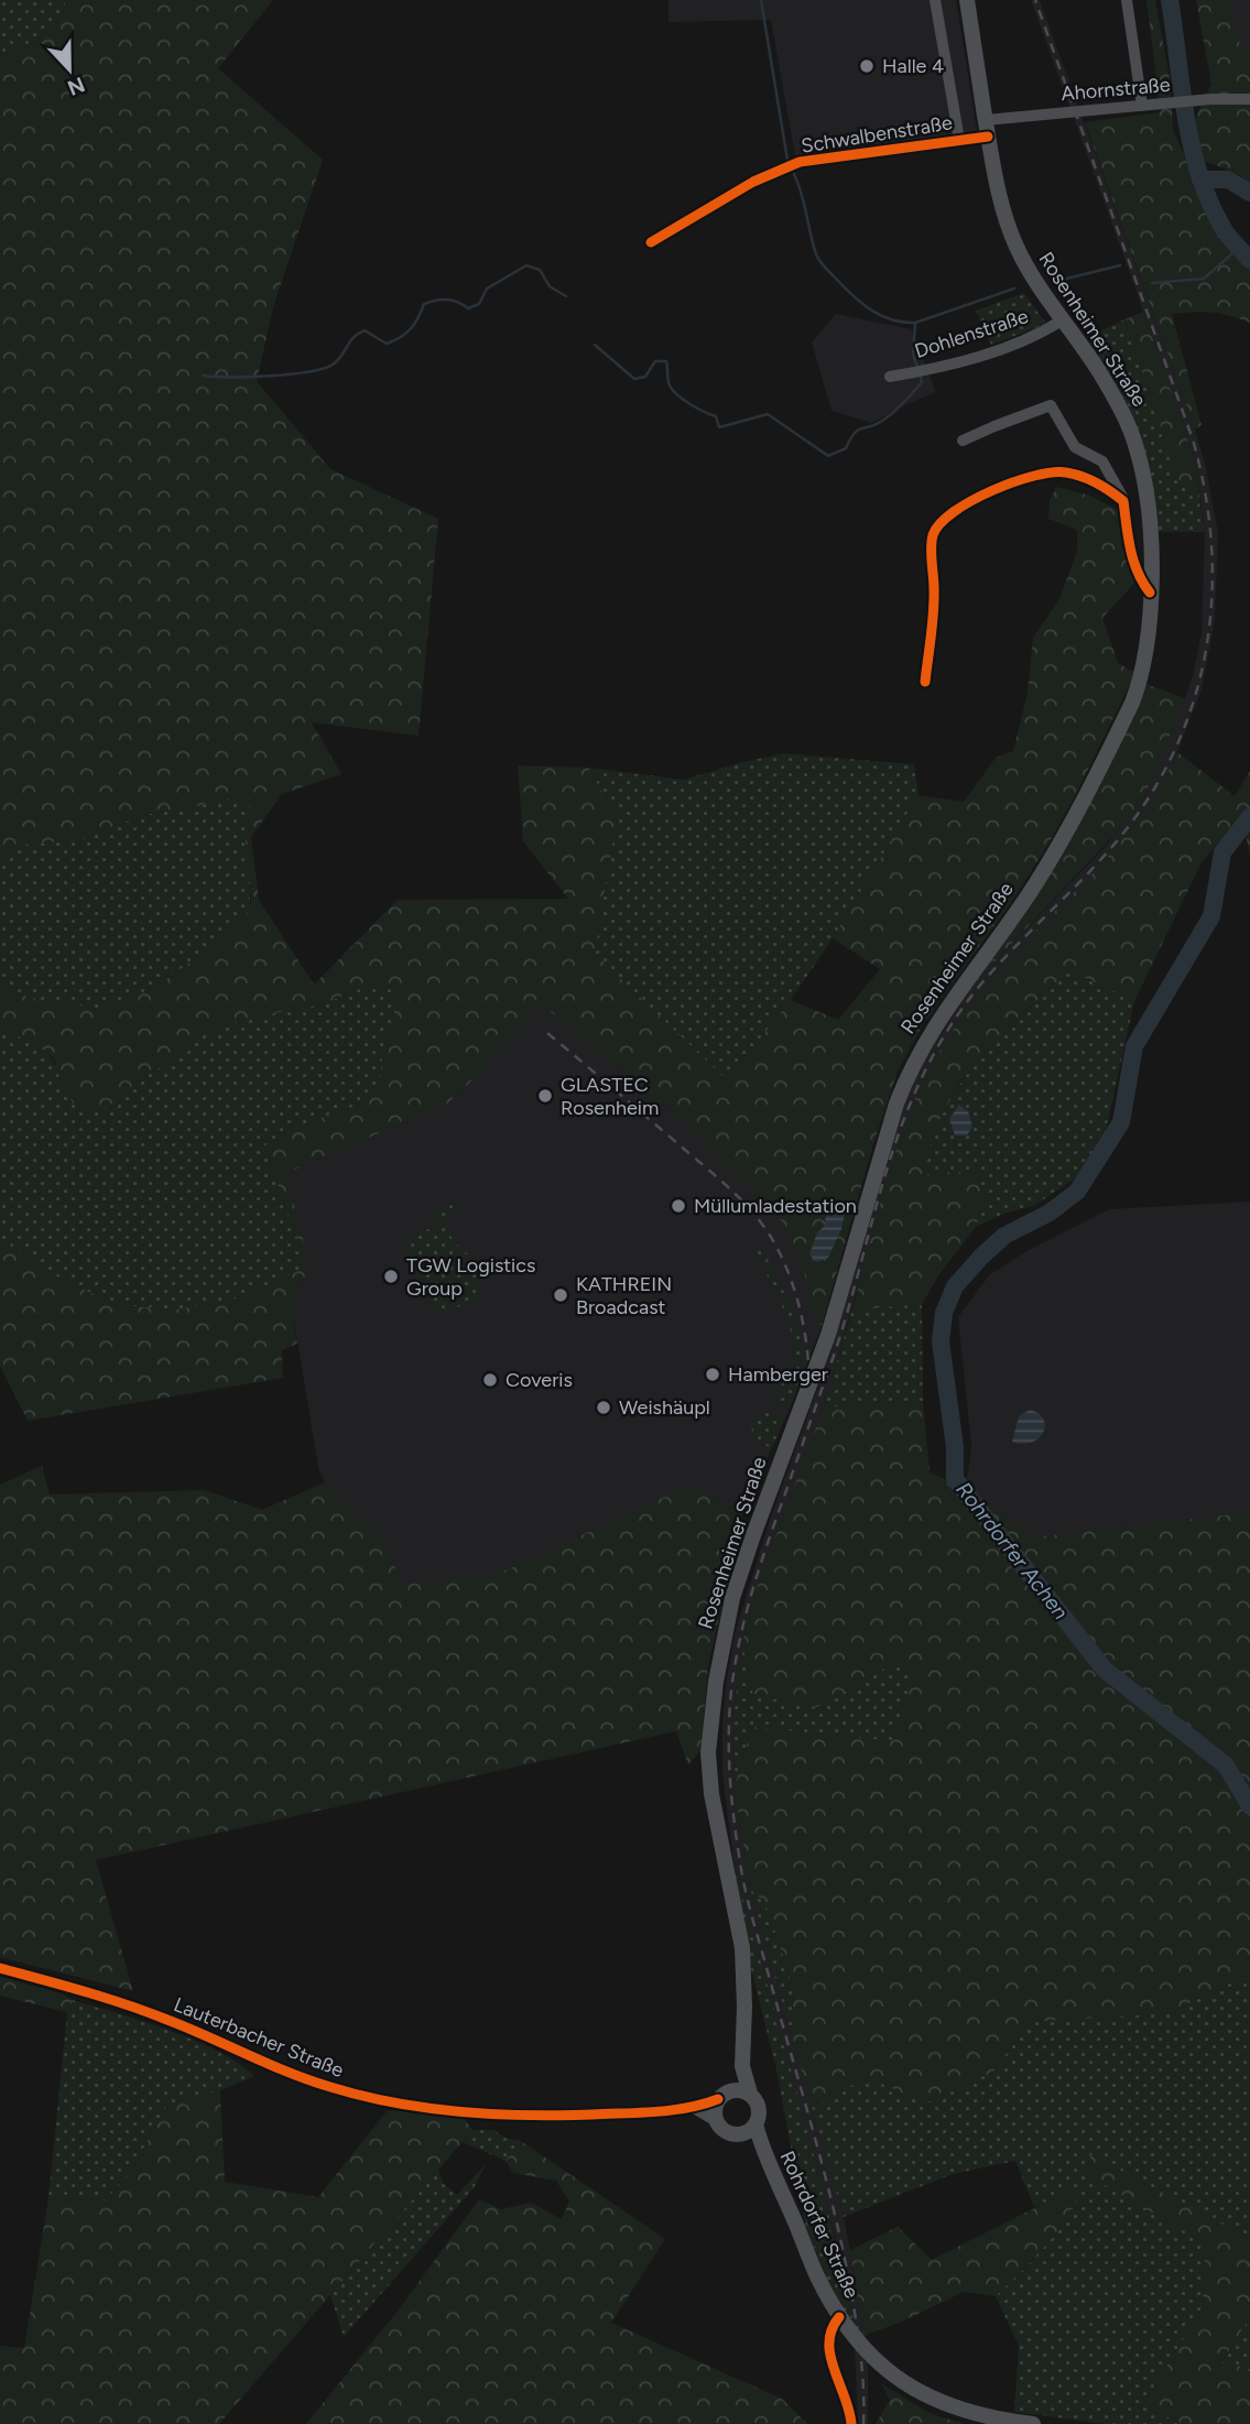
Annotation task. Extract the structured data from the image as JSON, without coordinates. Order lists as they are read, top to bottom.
{
  "streets": {
    "main road": ["Rosenheimer Straße", "Rohrdorfer Straße"],
    "street": [
      "Ahornstraße",
      "Schwalbenstraße",
      "Dohlenstraße",
      "Lauterbacher Straße"
    ]
  },
  "crossings": [
    ["Ahornstraße", "Rosenheimer Straße"],
    ["Schwalbenstraße", "Rosenheimer Straße"],
    ["Rosenheimer Straße", "Dohlenstraße"],
    ["Rosenheimer Straße", "Lauterbacher Straße"],
    ["Rosenheimer Straße", "Rohrdorfer Straße"],
    ["Lauterbacher Straße", "Rohrdorfer Straße"]
  ],
  "water": ["Rohrdorfer Achen"],
  "places": [
    "Halle 4",
    "GLASTEC Rosenheim",
    "Müllumladestation",
    "TGW Logistics Group",
    "KATHREIN Broadcast",
    "Hamberger",
    "Coveris",
    "Weishäupl"
  ],
  "north": "bottom"
}
